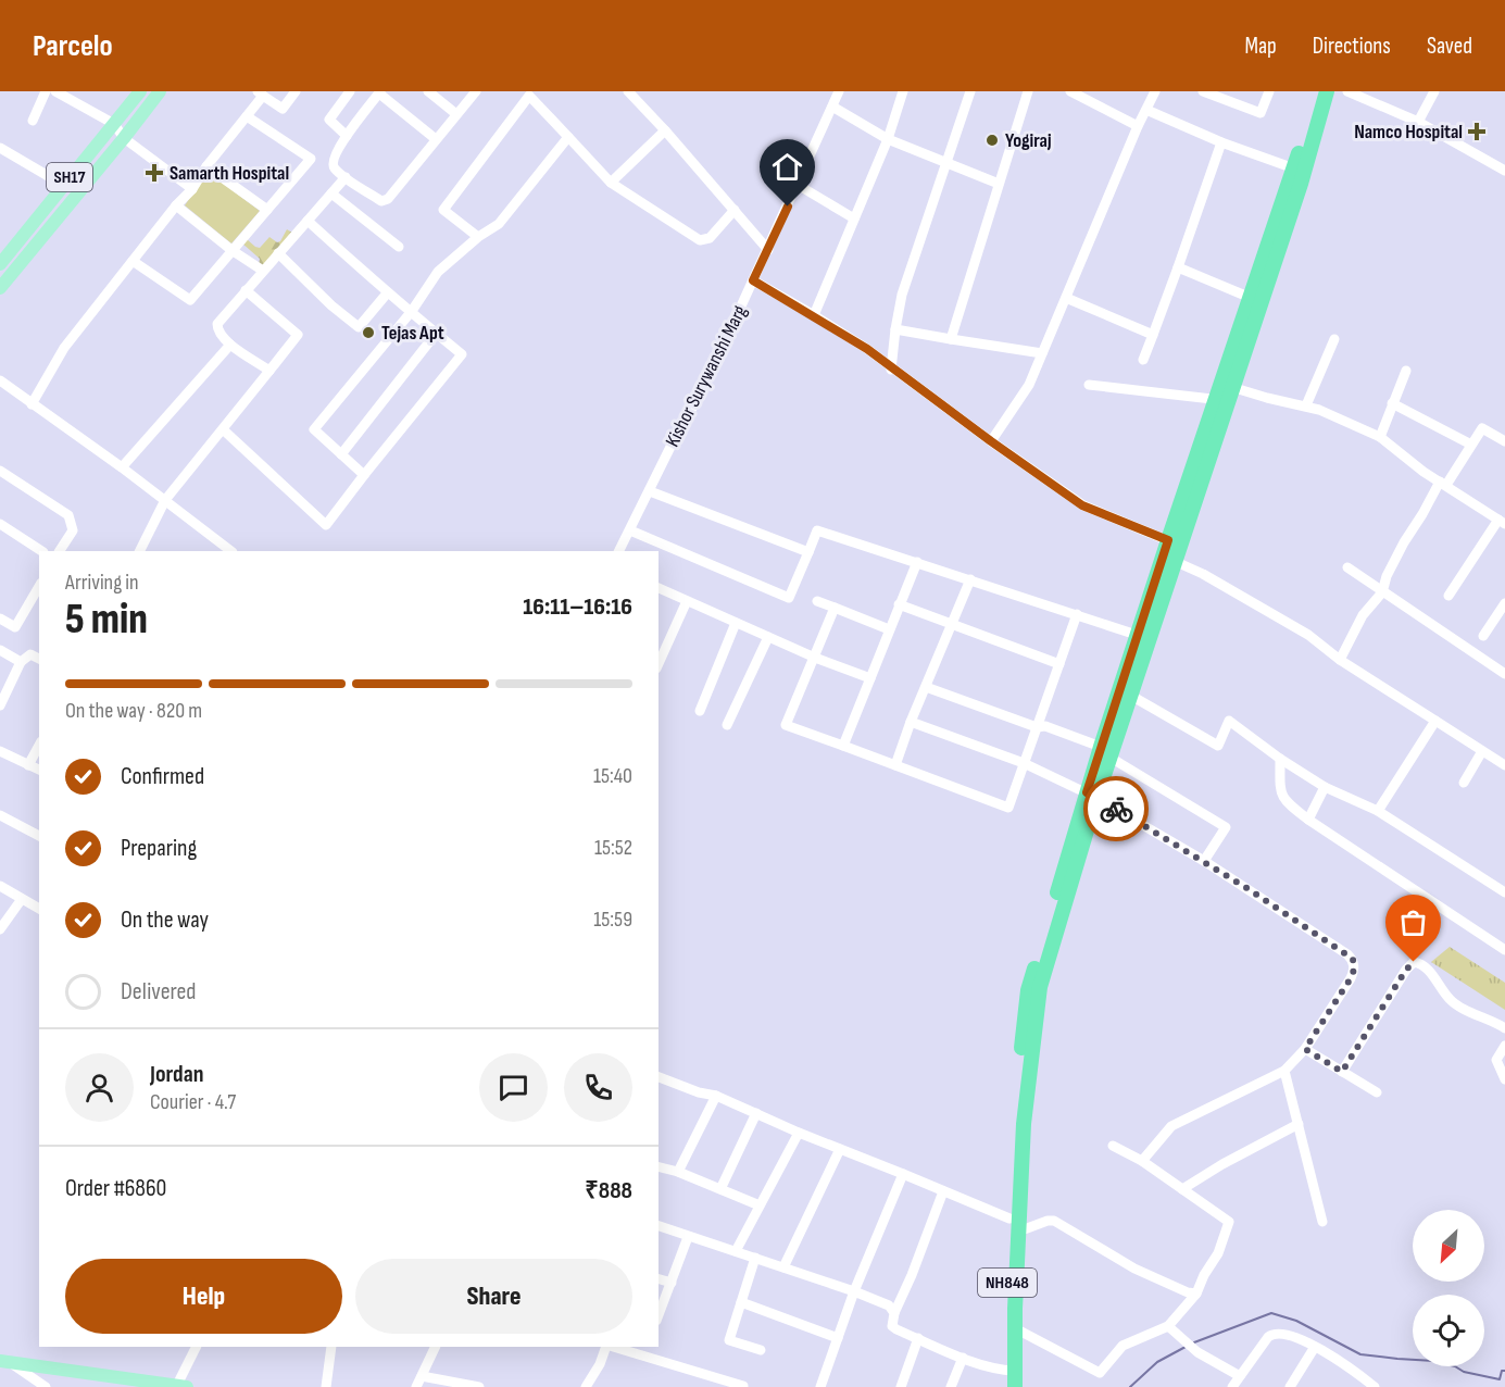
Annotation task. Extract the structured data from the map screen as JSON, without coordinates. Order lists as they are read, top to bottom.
{
  "streets": {
    "highway": ["NH848"],
    "main road": ["SH17"],
    "street": ["Kishor Surywanshi Marg"]
  },
  "places": {
    "health": ["Namco Hospital", "Samarth Hospital"],
    "other": ["Yogiraj", "Tejas Apt"]
  },
  "north": "bottom left",
  "page": {
    "header": "Parcelo",
    "nav": ["Map", "Directions", "Saved"],
    "heading": ["5 min", "Arriving in", "16:11–16:16"],
    "panel": [
      "Jordan",
      "Courier · 4.7",
      "Order #6860",
      "₹888"
    ],
    "bar": "On the way · 820 m",
    "list": [
      ["Confirmed", "15:40"],
      ["Preparing", "15:52"],
      ["On the way", "15:59"],
      "Delivered"
    ],
    "buttons": ["Help", "Share"]
  }
}
